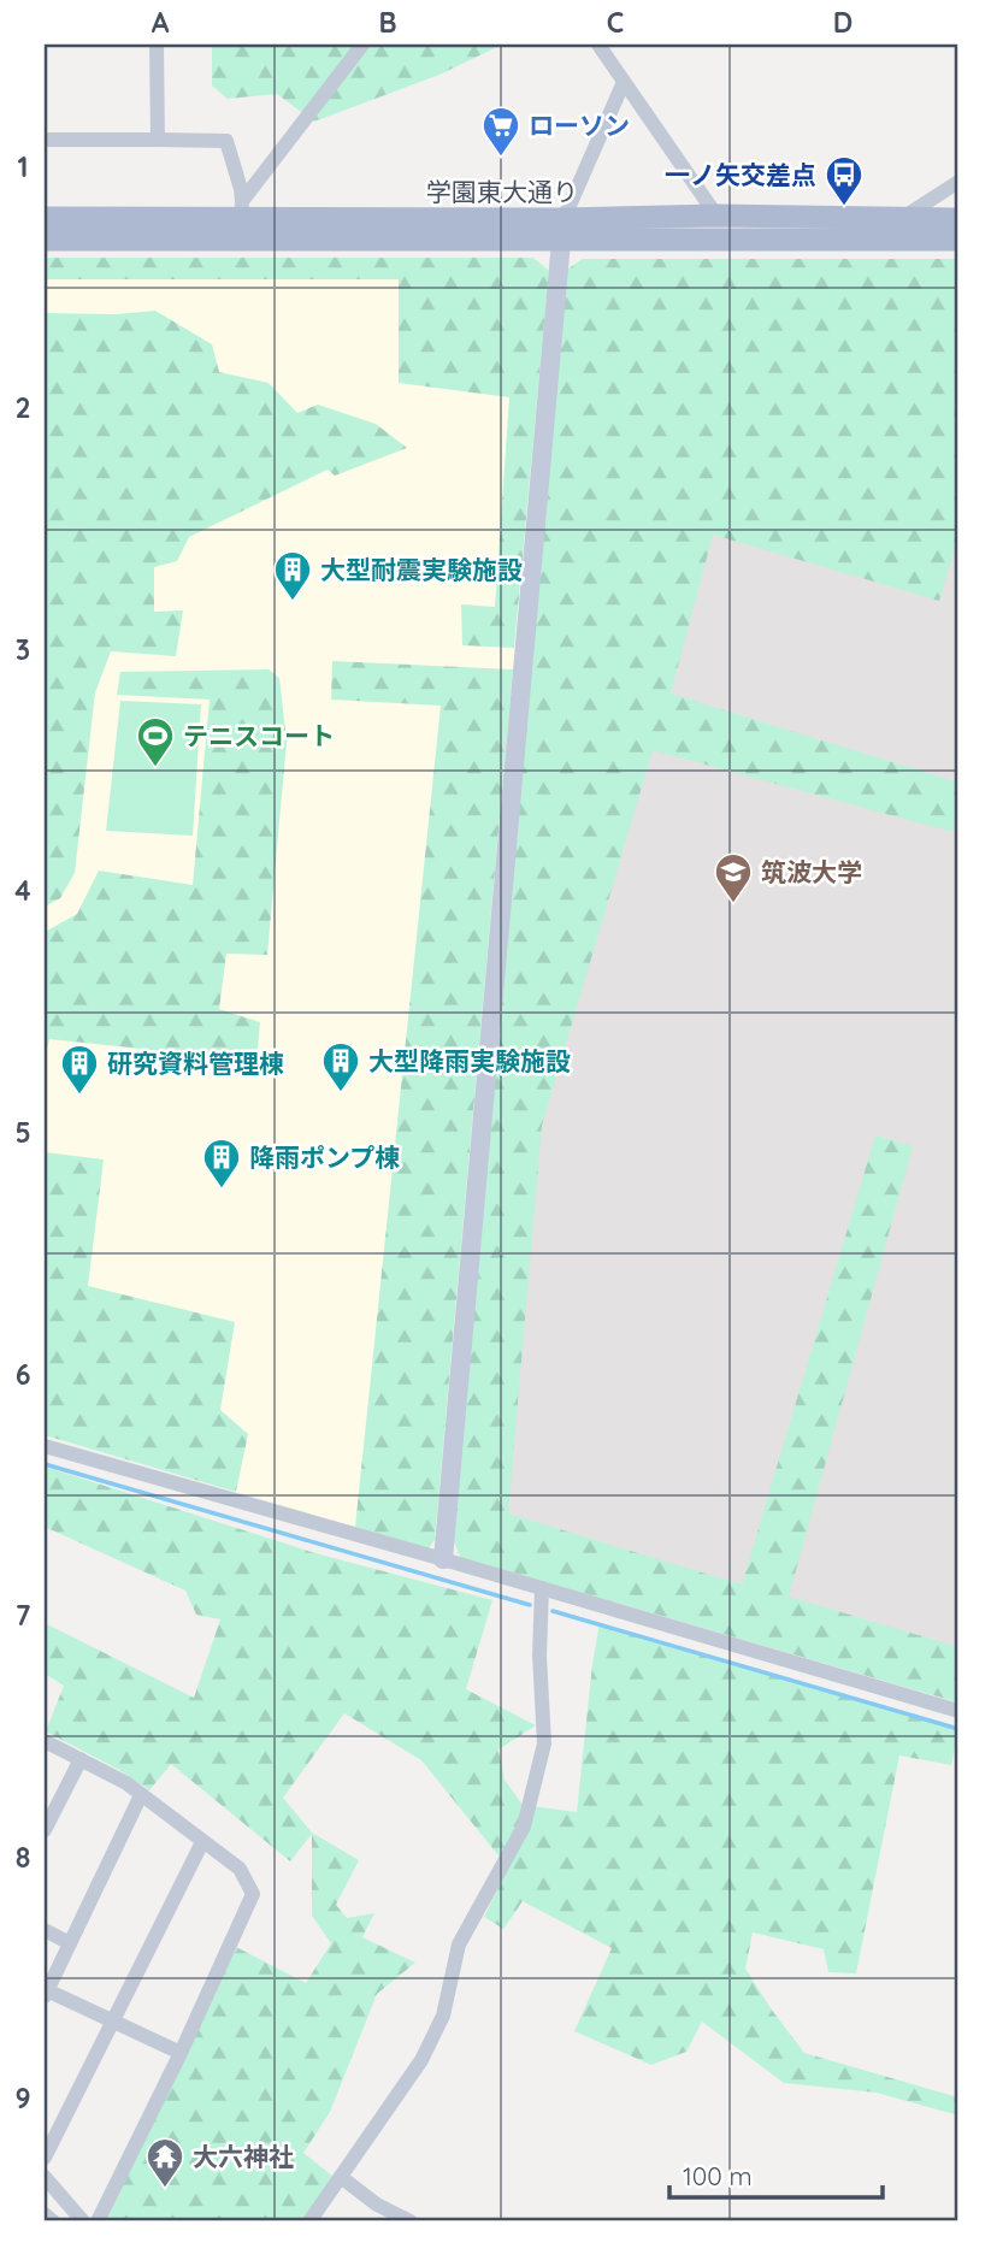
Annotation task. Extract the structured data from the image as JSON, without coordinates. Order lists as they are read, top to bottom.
{
  "streets": {
    "main road": ["学園東大通り"]
  },
  "places": {
    "supermarket": ["ローソン"],
    "bus stop": ["一ノ矢交差点"],
    "building": [
      "大型耐震実験施設",
      "大型降雨実験施設",
      "研究資料管理棟",
      "降雨ポンプ棟"
    ],
    "sports": ["テニスコート"],
    "school or university": ["筑波大学"],
    "temple": ["大六神社"]
  },
  "scale_bar": "100 m",
  "grid": {
    "columns": [
      "A",
      "B",
      "C",
      "D"
    ],
    "rows": [
      "1",
      "2",
      "3",
      "4",
      "5",
      "6",
      "7",
      "8",
      "9"
    ]
  }
}
